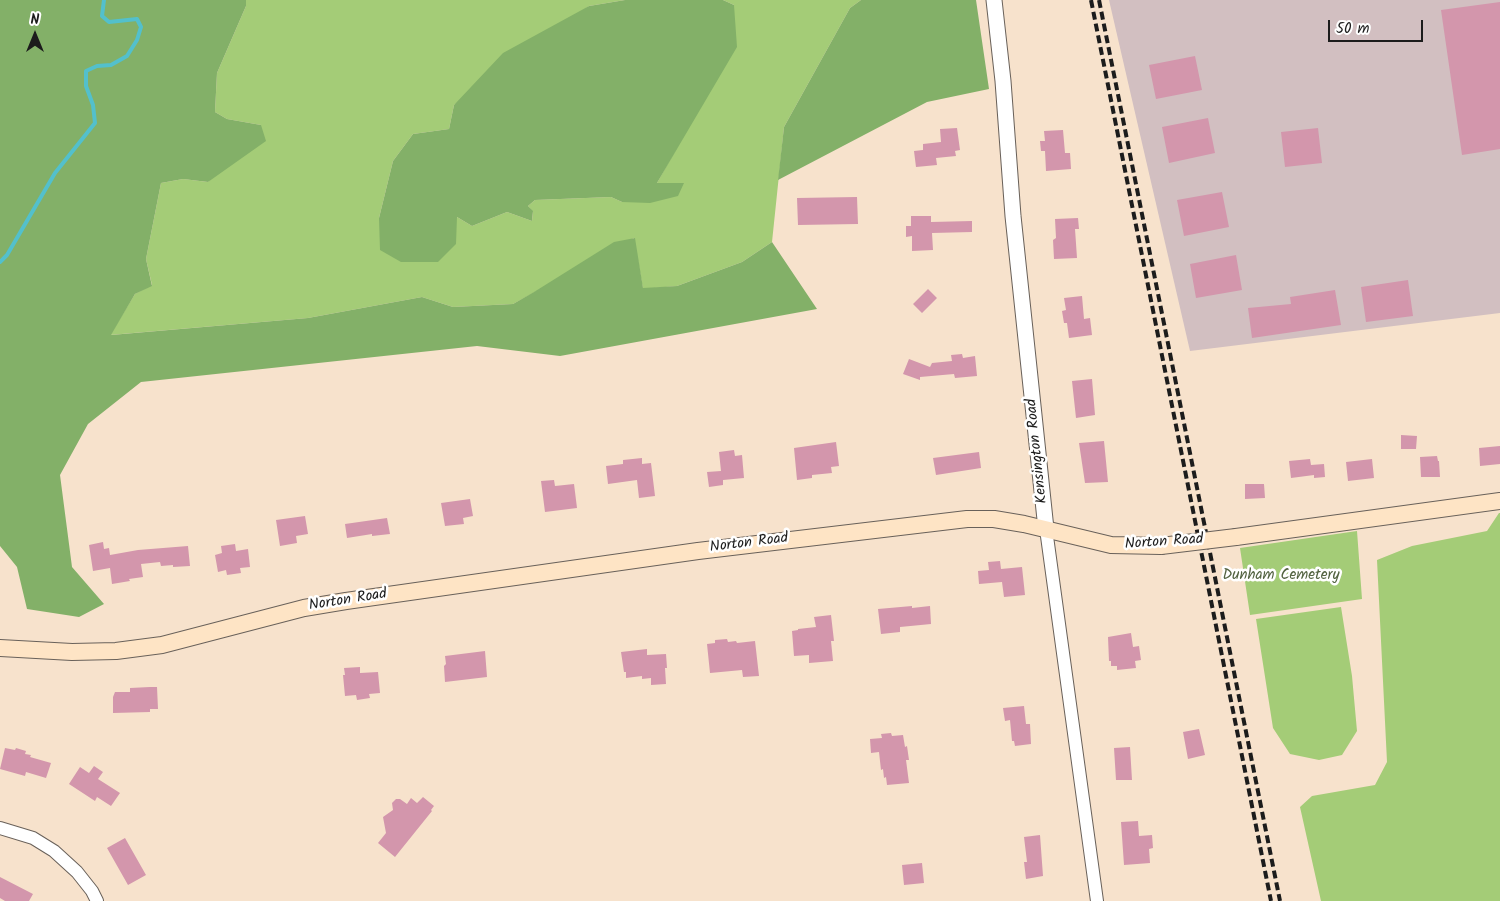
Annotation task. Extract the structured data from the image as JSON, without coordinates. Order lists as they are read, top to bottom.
{
  "streets": {
    "main road": ["Norton Road"],
    "street": ["Kensington Road"]
  },
  "crossings": [
    ["Kensington Road", "Norton Road"]
  ],
  "parks": ["Dunham Cemetery"],
  "scale_bar": "50 m",
  "north": "top"
}
